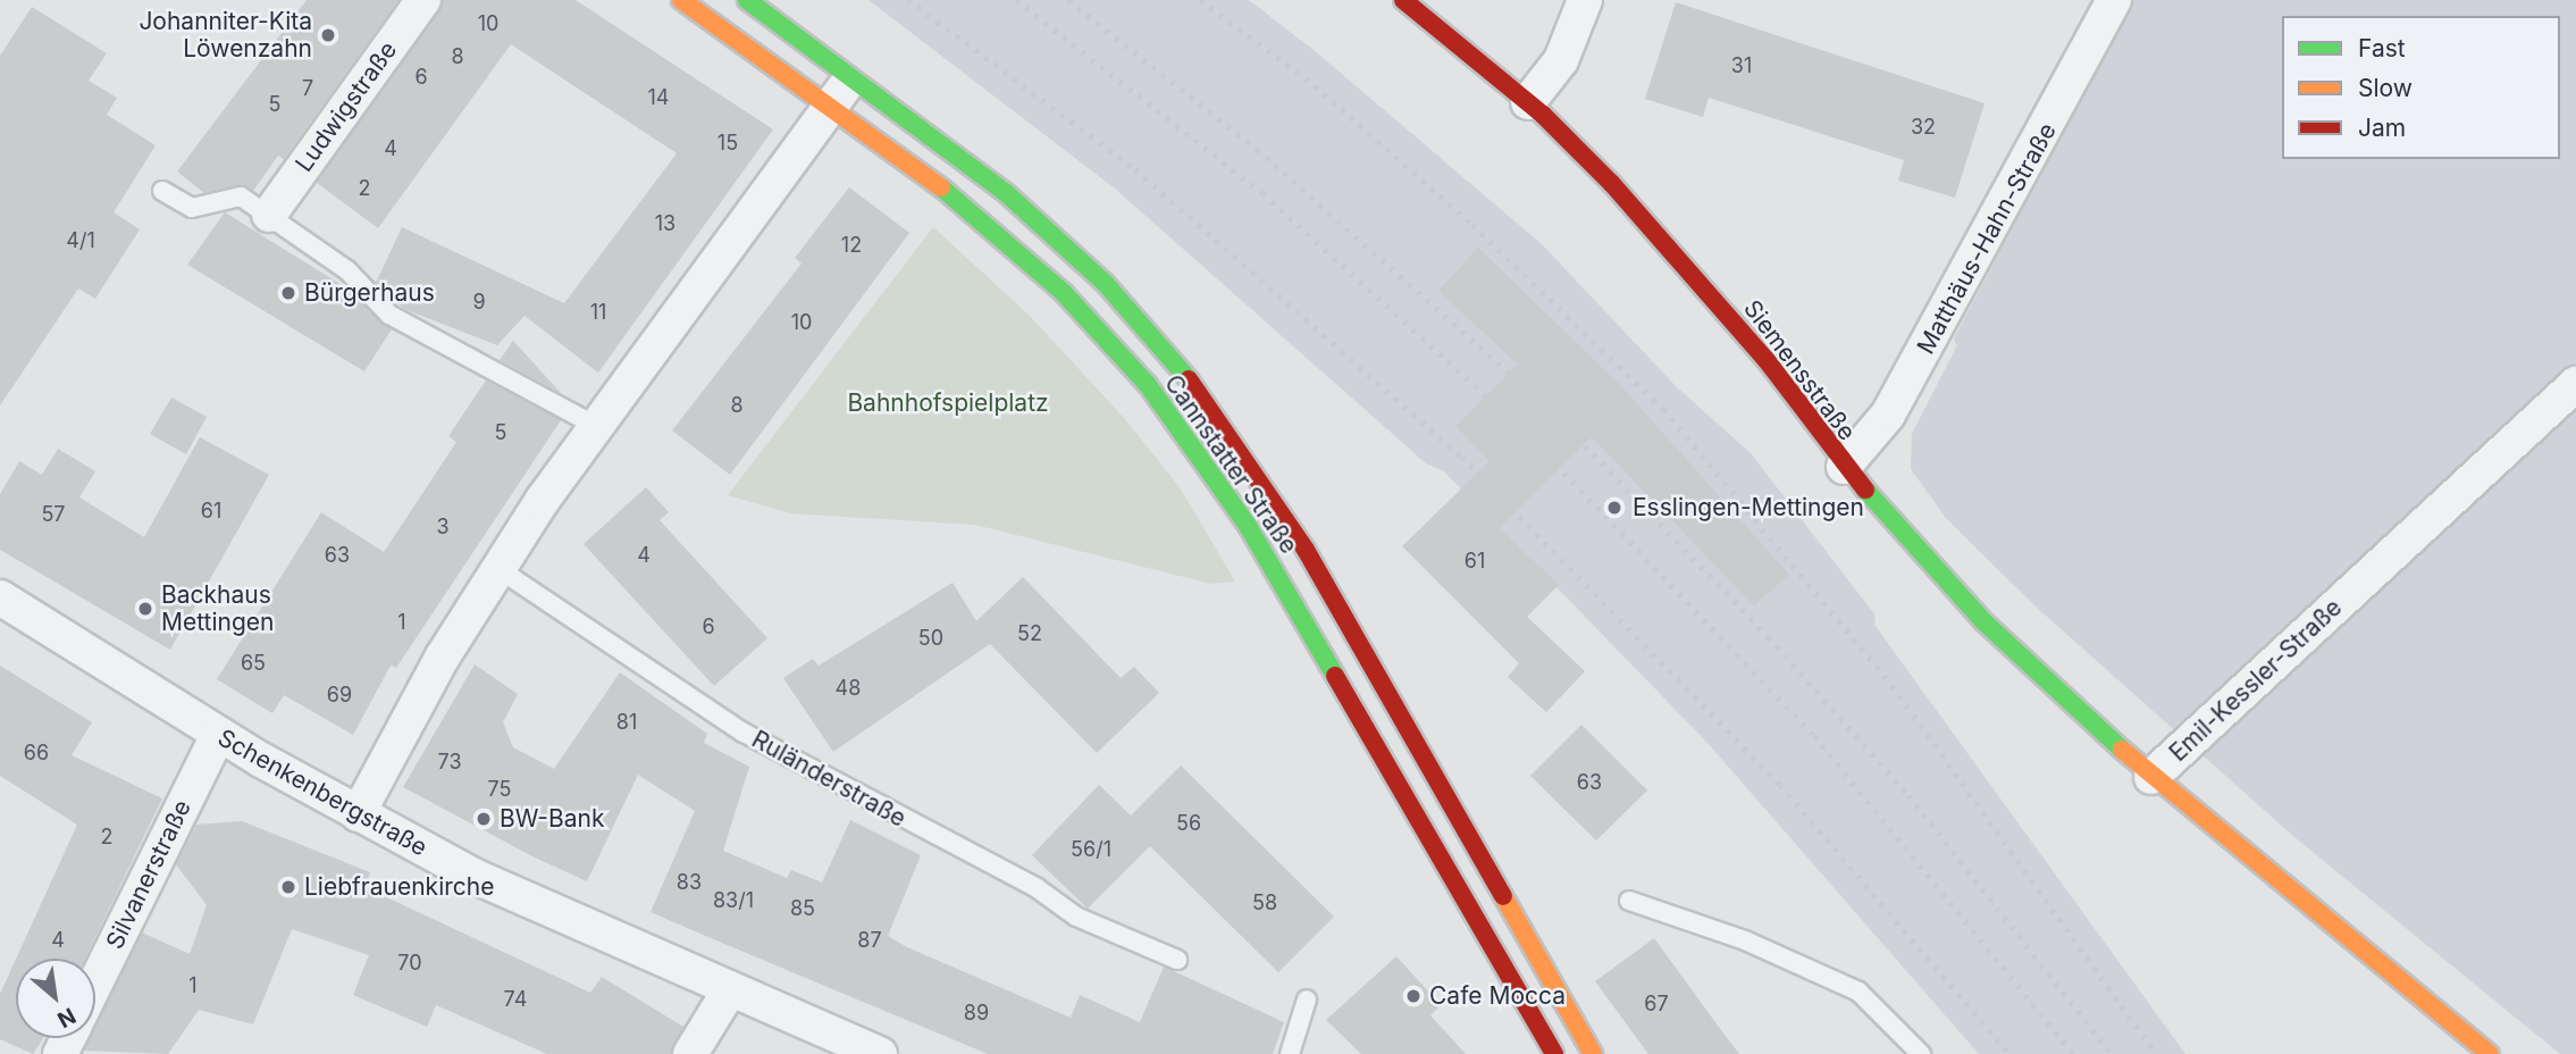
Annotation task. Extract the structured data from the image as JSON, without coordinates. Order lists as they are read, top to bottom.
{
  "streets": {
    "main road": ["Siemensstraße", "Cannstatter Straße", "Emil-Kessler-Straße"],
    "street": [
      "Ludwigstraße",
      "Matthäus-Hahn-Straße",
      "Schenkenbergstraße",
      "Silvanerstraße"
    ],
    "lane": ["Ruländerstraße"]
  },
  "crossings": [
    ["Matthäus-Hahn-Straße", "Siemensstraße"],
    ["Siemensstraße", "Emil-Kessler-Straße"],
    ["Schenkenbergstraße", "Silvanerstraße"]
  ],
  "parks": ["Bahnhofspielplatz"],
  "places": [
    "Johanniter-Kita Löwenzahn",
    "Bürgerhaus",
    "Esslingen-Mettingen",
    "Backhaus Mettingen",
    "BW-Bank",
    "Liebfrauenkirche",
    "Cafe Mocca"
  ],
  "house_numbers": [
    "10",
    "8",
    "31",
    "6",
    "7",
    "14",
    "5",
    "32",
    "15",
    "4",
    "2",
    "13",
    "4/1",
    "12",
    "9",
    "11",
    "10",
    "8",
    "5",
    "61",
    "57",
    "3",
    "63",
    "4",
    "61",
    "1",
    "6",
    "52",
    "50",
    "65",
    "48",
    "69",
    "81",
    "66",
    "73",
    "63",
    "75",
    "56",
    "2",
    "56/1",
    "83",
    "83/1",
    "58",
    "85",
    "4",
    "87",
    "70",
    "1",
    "74",
    "67",
    "89"
  ],
  "legend": ["Fast", "Slow", "Jam"],
  "north": "bottom right"
}
